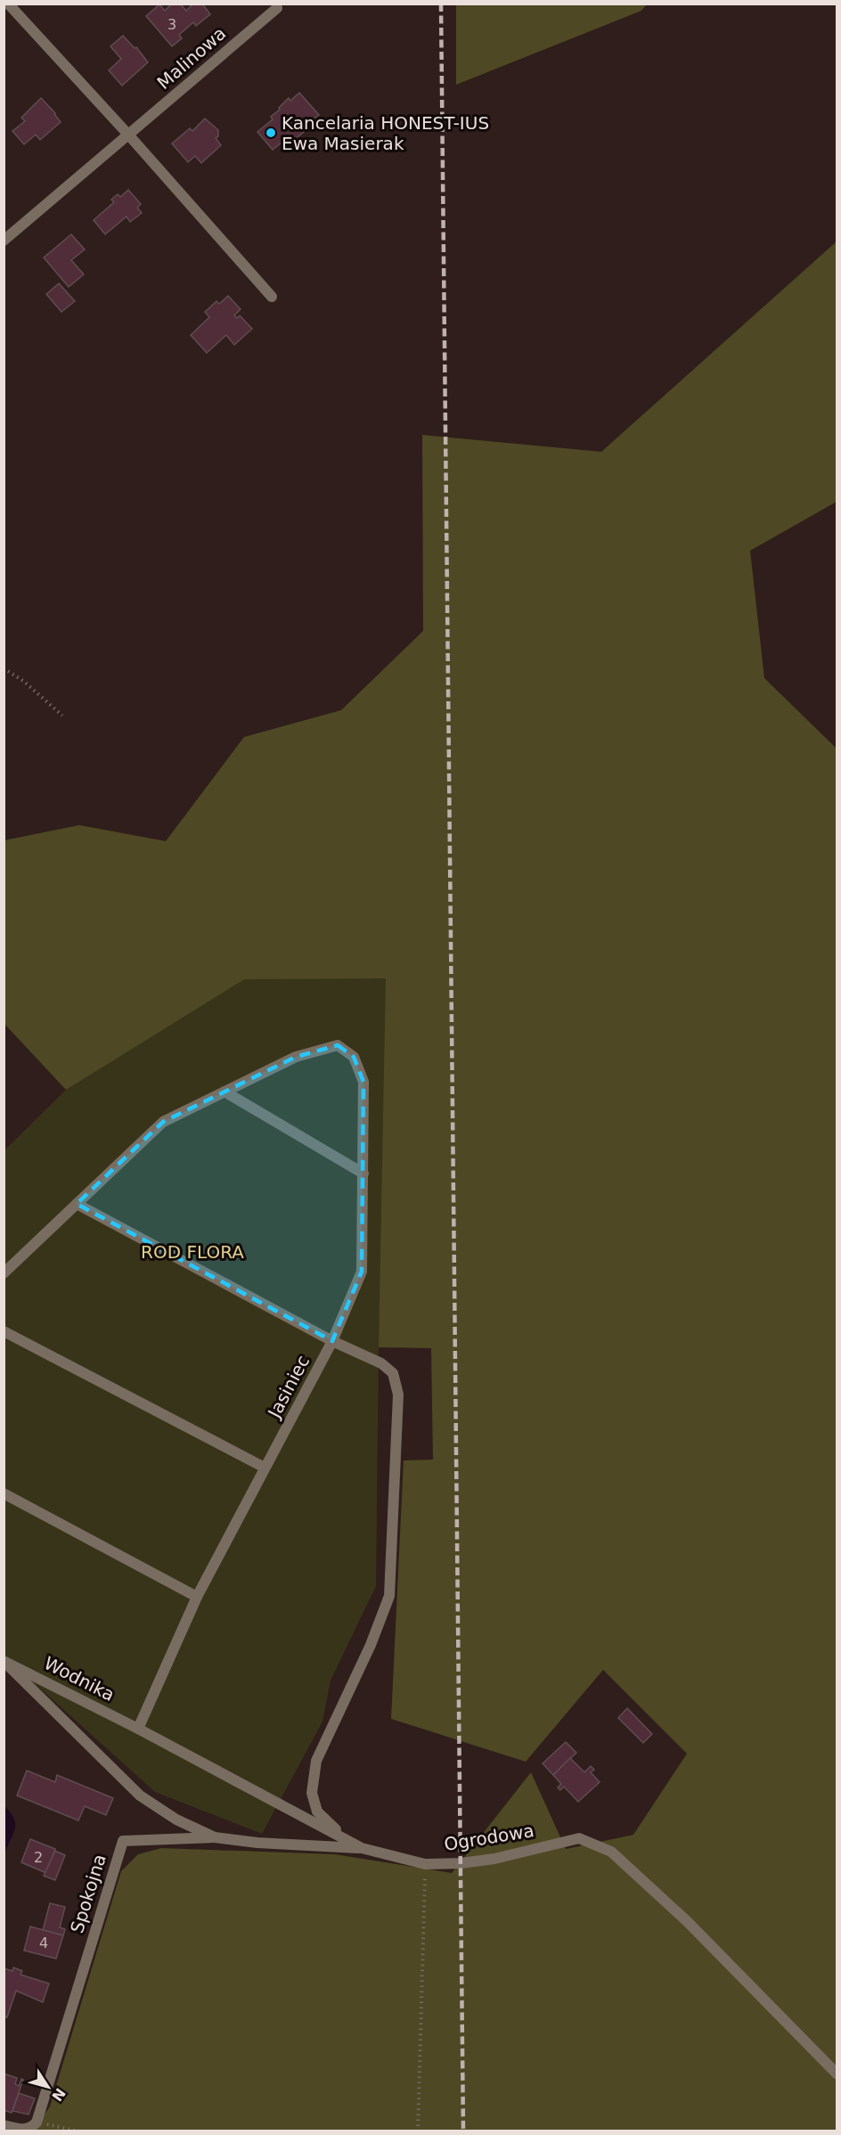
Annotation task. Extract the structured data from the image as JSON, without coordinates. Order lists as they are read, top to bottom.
{
  "streets": {
    "street": [
      "Malinowa",
      "Jasiniec",
      "Wodnika",
      "Ogrodowa",
      "Spokojna"
    ]
  },
  "crossings": [
    ["Jasiniec", "Wodnika"],
    ["Jasiniec", "Ogrodowa"],
    ["Wodnika", "Ogrodowa"]
  ],
  "parks": ["ROD FLORA"],
  "places": ["Kancelaria HONEST-IUS Ewa Masierak"],
  "house_numbers": ["3", "2", "4"],
  "north": "bottom right"
}
